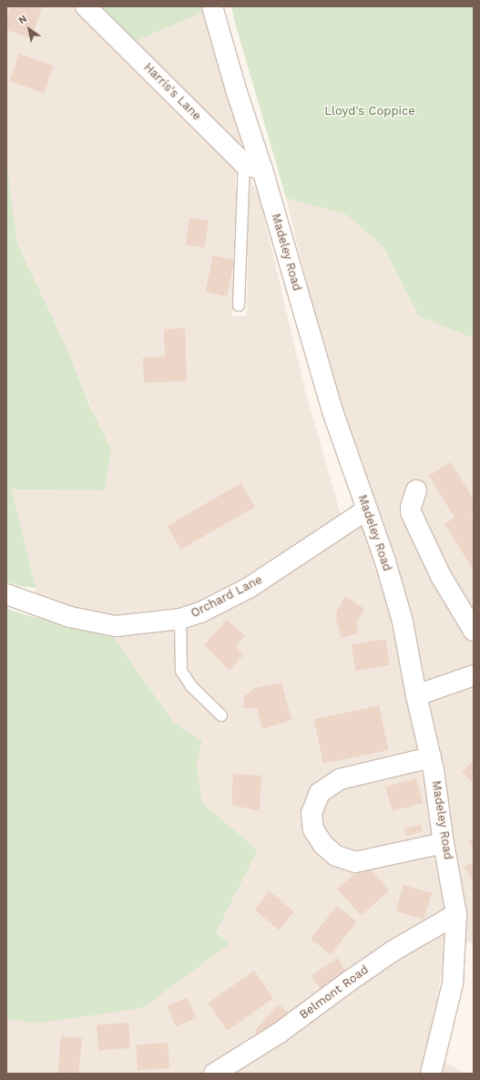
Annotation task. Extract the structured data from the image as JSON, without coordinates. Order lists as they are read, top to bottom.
{
  "streets": {
    "street": [
      "Harris's Lane",
      "Madeley Road",
      "Orchard Lane",
      "Belmont Road"
    ]
  },
  "crossings": [
    ["Harris's Lane", "Madeley Road"],
    ["Madeley Road", "Orchard Lane"],
    ["Madeley Road", "Belmont Road"]
  ],
  "parks": ["Lloyd's Coppice"],
  "north": "top left"
}
